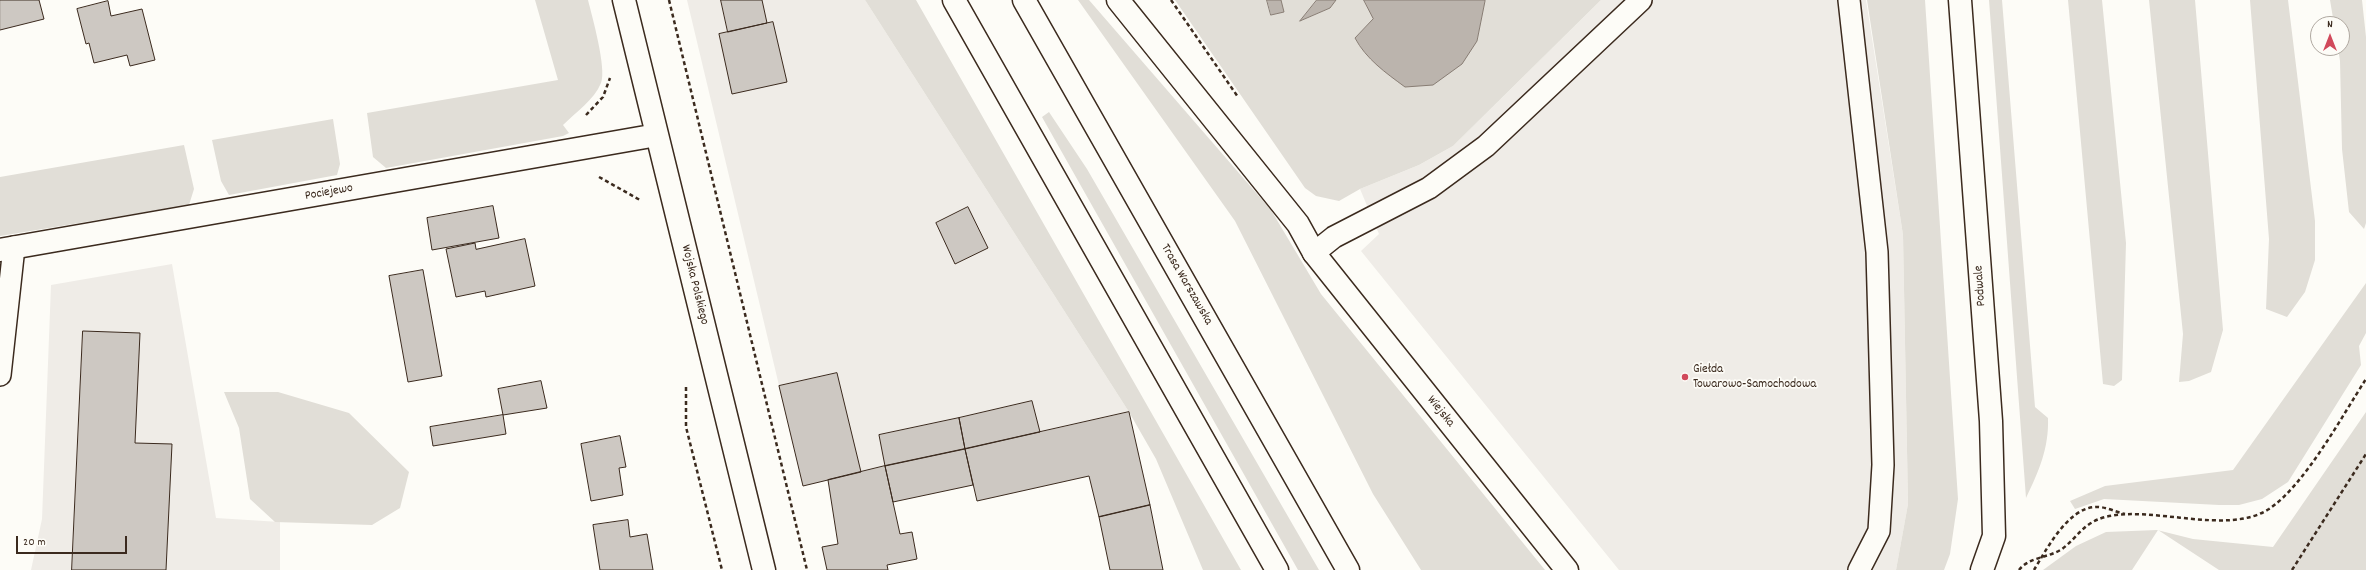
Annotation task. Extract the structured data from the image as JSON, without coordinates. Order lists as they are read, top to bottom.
{
  "streets": {
    "street": [
      "Pociejewo",
      "Wojska Polskiego",
      "Trasa Warszawska",
      "Podwale",
      "Wiejska"
    ]
  },
  "crossings": [
    ["Pociejewo", "Wojska Polskiego"]
  ],
  "places": ["Giełda Towarowo-Samochodowa"],
  "scale_bar": "20 m",
  "north": "top"
}
